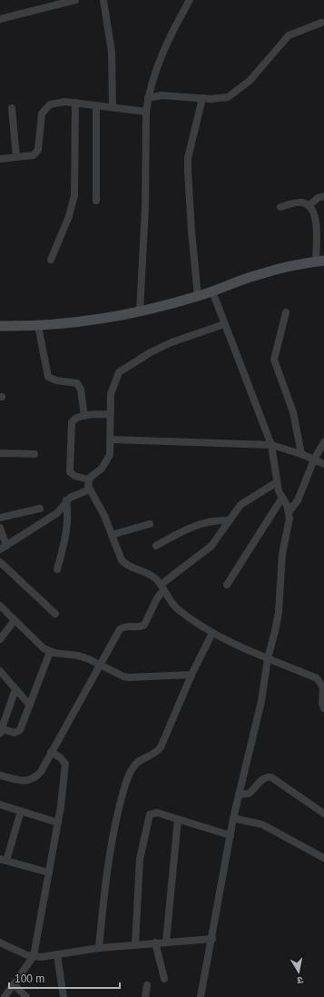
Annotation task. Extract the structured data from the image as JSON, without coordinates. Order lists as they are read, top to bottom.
{
  "scale_bar": "100 m",
  "north": "bottom"
}
